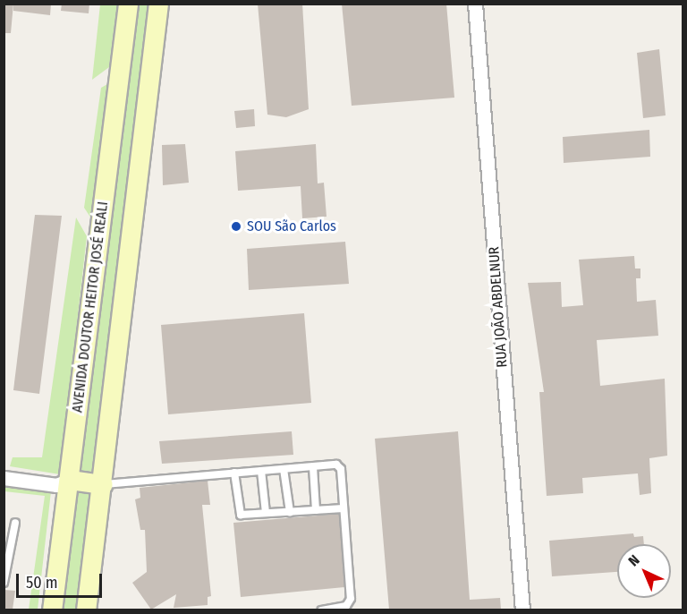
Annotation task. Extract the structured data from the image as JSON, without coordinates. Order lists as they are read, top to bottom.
{
  "streets": {
    "main road": ["AVENIDA DOUTOR HEITOR JOSÉ REALI"],
    "street": ["RUA JOÃO ABDELNUR"]
  },
  "places": ["SOU São Carlos"],
  "scale_bar": "50 m",
  "north": "top left"
}
